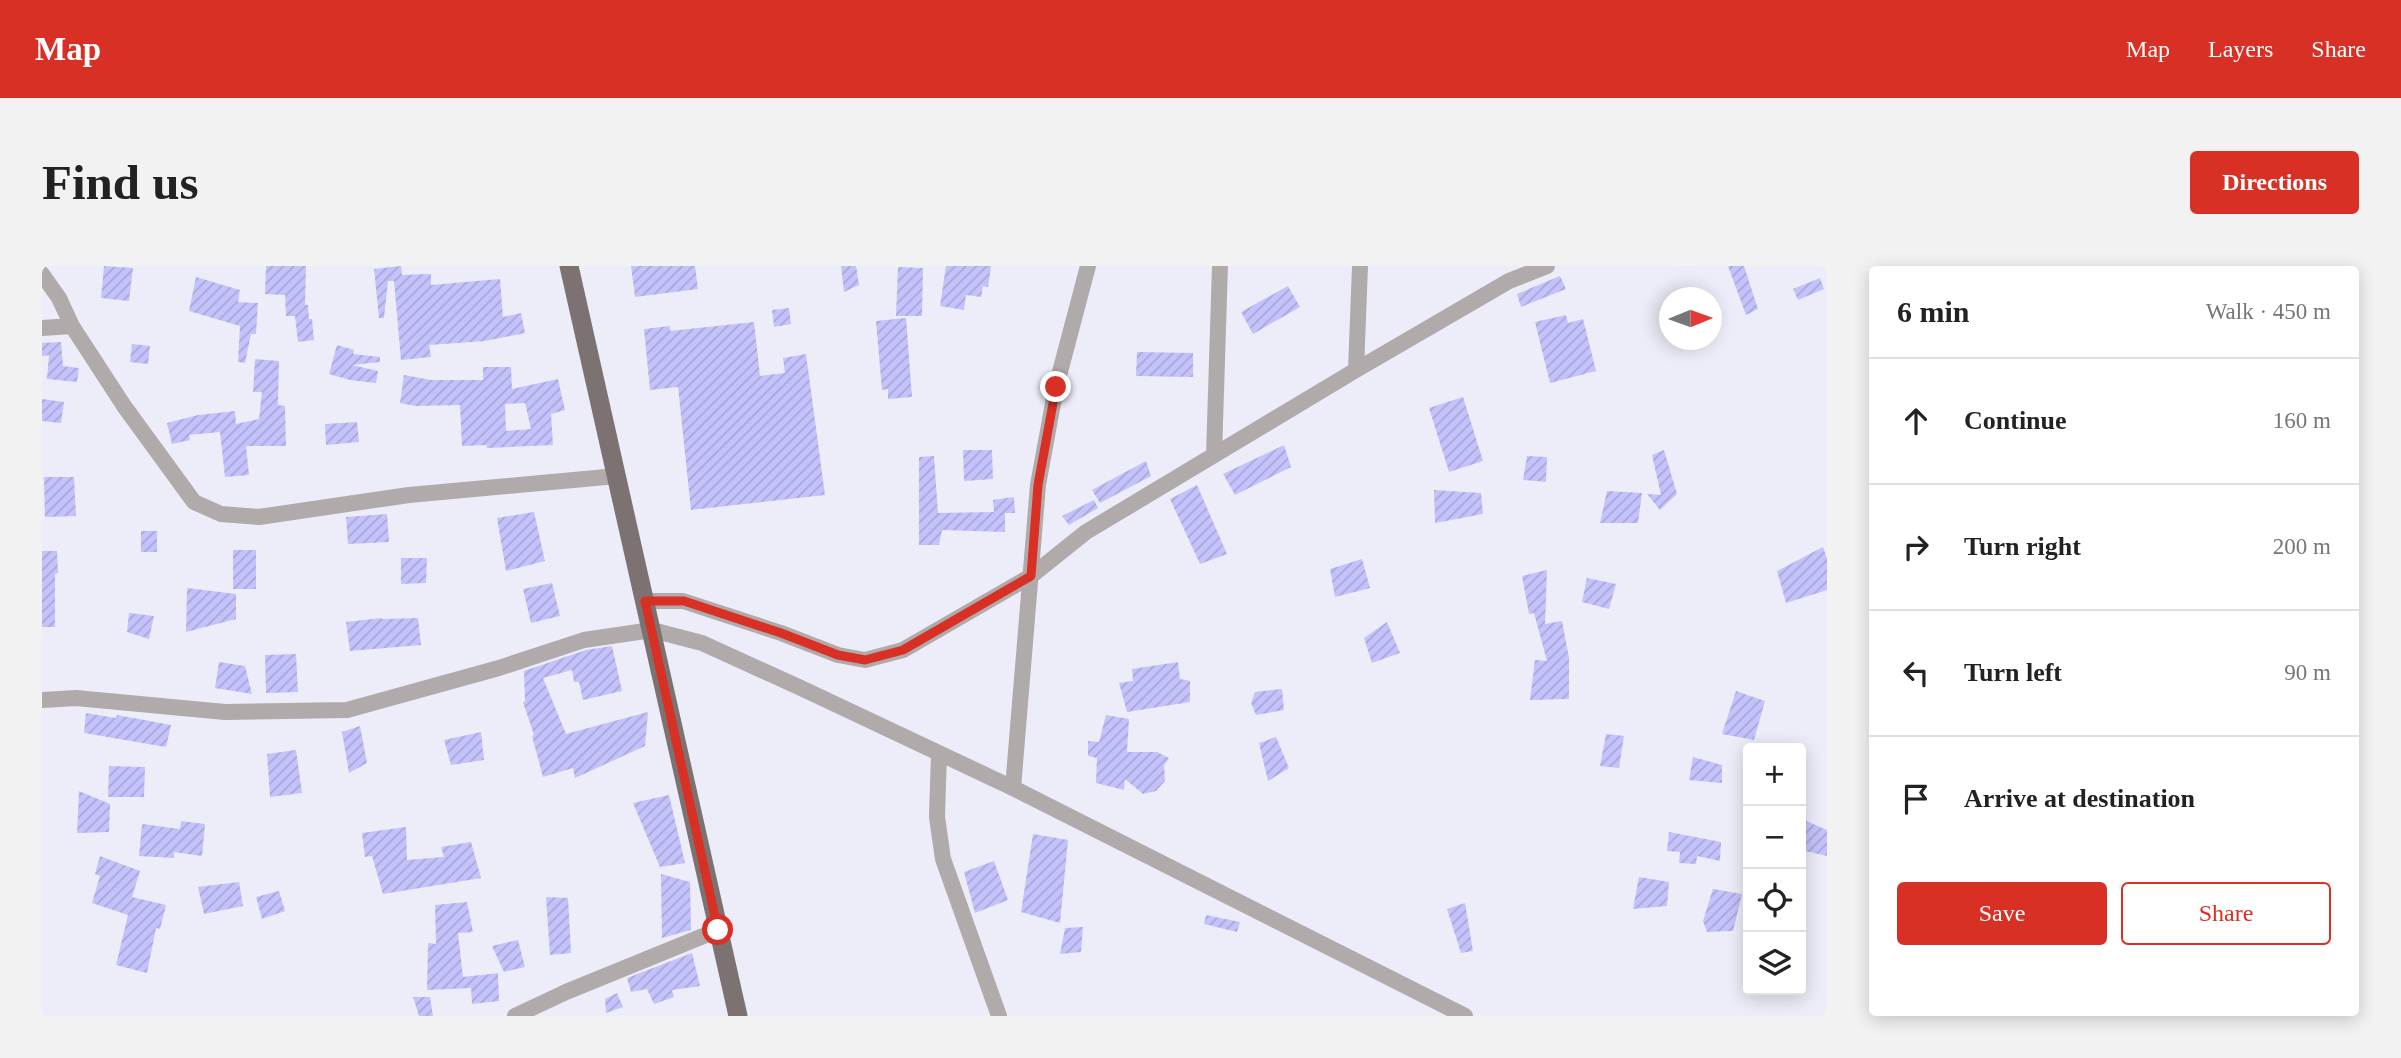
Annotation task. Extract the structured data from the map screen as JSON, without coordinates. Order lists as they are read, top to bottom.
{
  "north": "right",
  "page": {
    "header": "Map",
    "nav": ["Map", "Layers", "Share"],
    "buttons": [
      "Directions",
      ["Save", "Share"]
    ],
    "title": "Find us",
    "heading": ["6 min", "Walk · 450 m"],
    "list": [
      ["Continue", "160 m"],
      ["Turn right", "200 m"],
      ["Turn left", "90 m"],
      "Arrive at destination"
    ],
    "map_buttons": ["+", "−"]
  }
}
